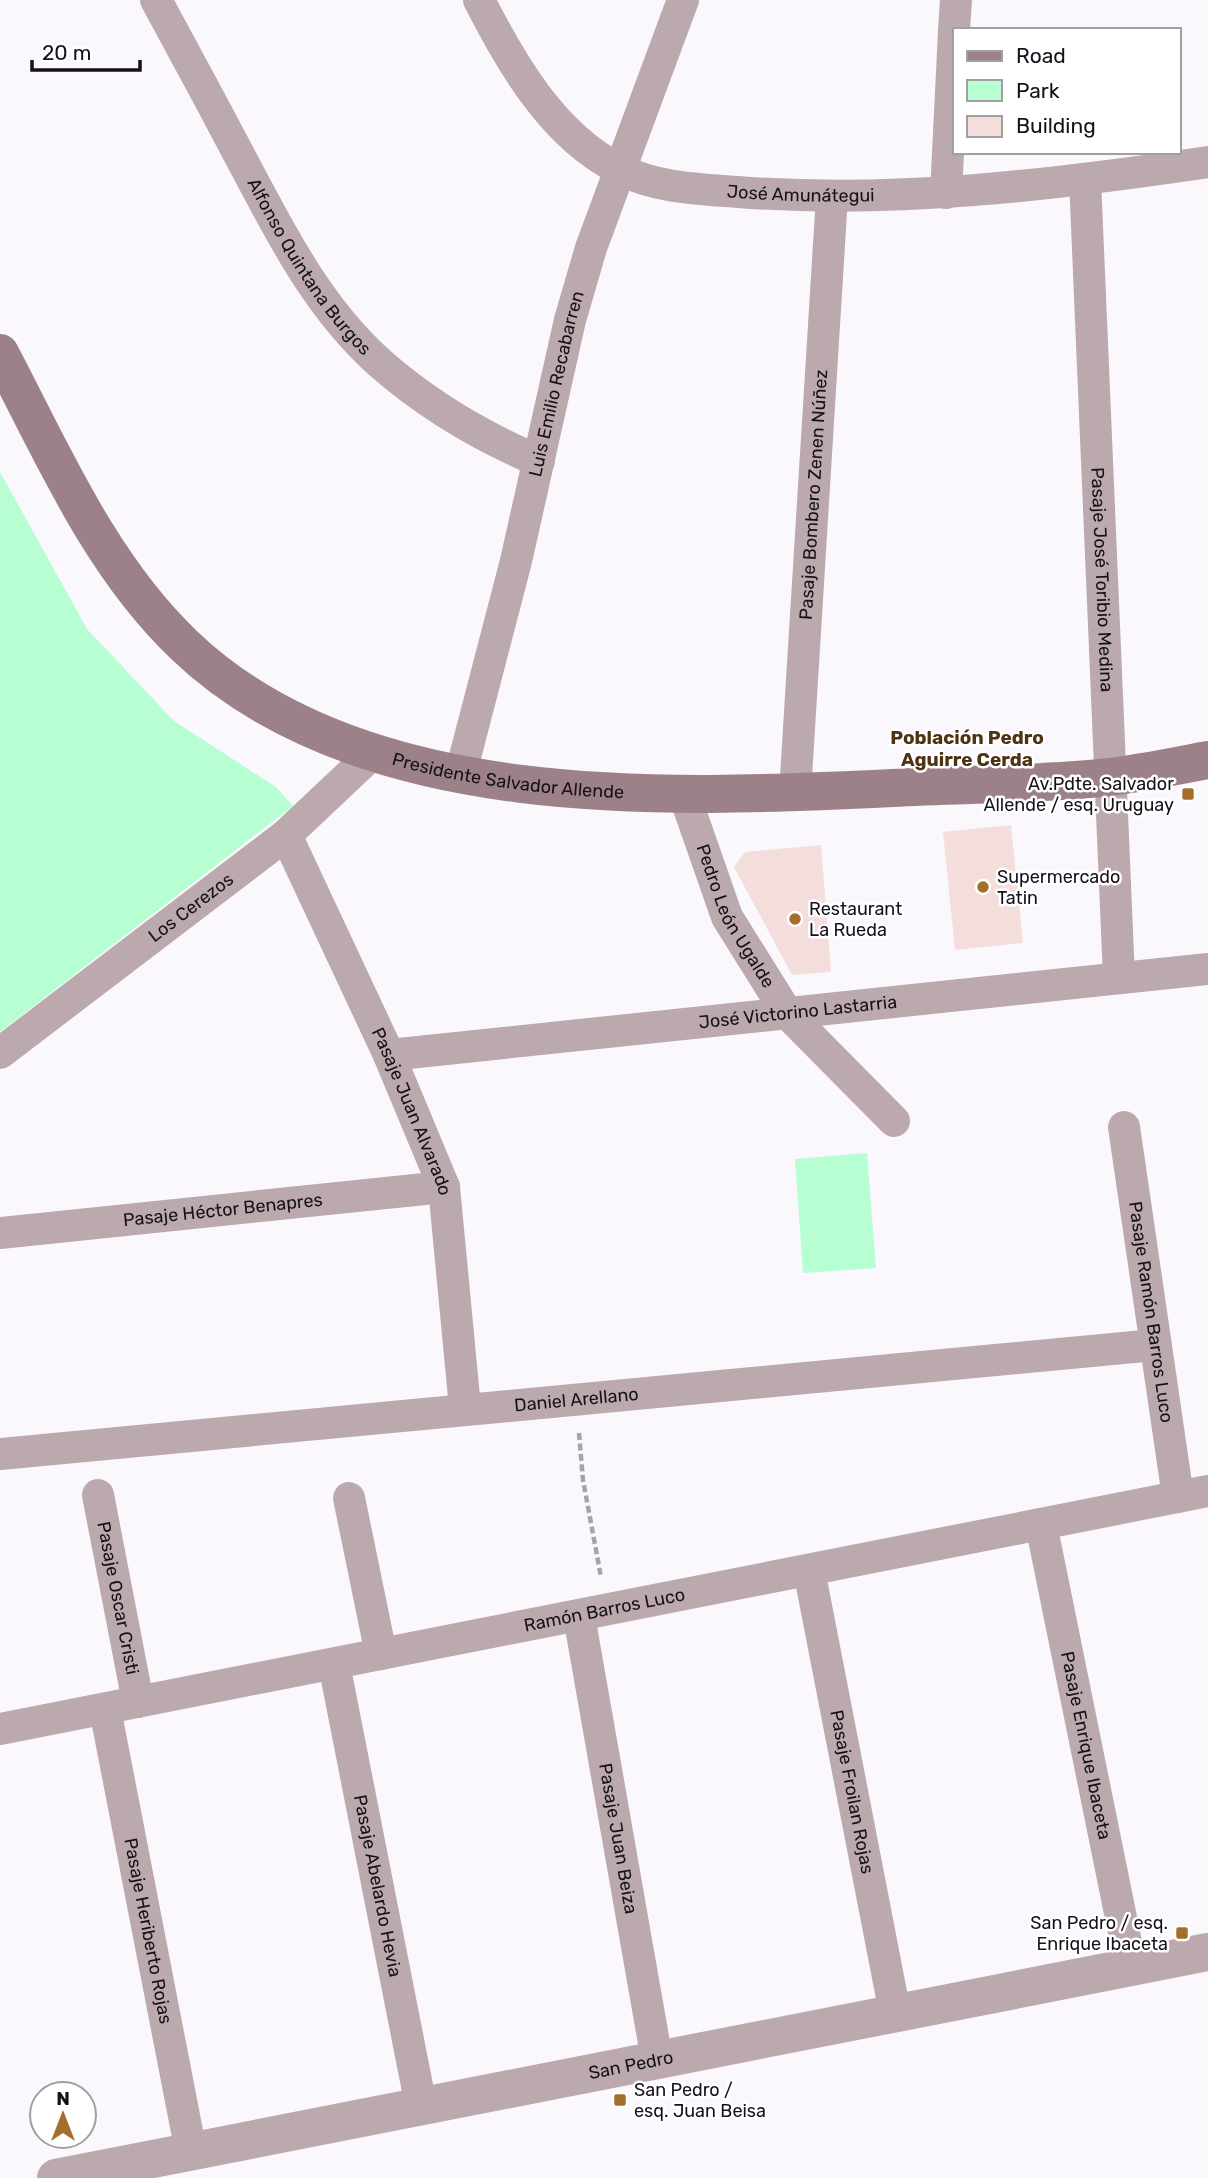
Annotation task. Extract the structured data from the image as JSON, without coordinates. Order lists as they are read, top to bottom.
{
  "streets": {
    "main road": ["Presidente Salvador Allende"],
    "street": [
      "José Amunátegui",
      "Alfonso Quintana Burgos",
      "Luis Emilio Recabarren",
      "Pasaje Bombero Zenen Núñez",
      "Pasaje José Toribio Medina",
      "Los Cerezos",
      "Pedro León Ugalde",
      "José Victorino Lastarria",
      "Pasaje Juan Alvarado",
      "Pasaje Héctor Benapres",
      "Pasaje Ramón Barros Luco",
      "Daniel Arellano",
      "Pasaje Oscar Cristi",
      "Ramón Barros Luco",
      "Pasaje Enrique Ibaceta",
      "Pasaje Froilan Rojas",
      "Pasaje Juan Beiza",
      "Pasaje Abelardo Hevia",
      "Pasaje Heriberto Rojas",
      "San Pedro"
    ]
  },
  "crossings": [
    ["José Amunátegui", "Luis Emilio Recabarren"],
    ["José Amunátegui", "Pasaje Bombero Zenen Núñez"],
    ["José Amunátegui", "Pasaje José Toribio Medina"],
    ["Alfonso Quintana Burgos", "Luis Emilio Recabarren"],
    ["Luis Emilio Recabarren", "Presidente Salvador Allende"],
    ["Pasaje Bombero Zenen Núñez", "Presidente Salvador Allende"],
    ["Pasaje José Toribio Medina", "Presidente Salvador Allende"],
    ["Pasaje José Toribio Medina", "José Victorino Lastarria"],
    ["Presidente Salvador Allende", "Los Cerezos"],
    ["Presidente Salvador Allende", "Pedro León Ugalde"],
    ["Los Cerezos", "Pasaje Juan Alvarado"],
    ["Pedro León Ugalde", "José Victorino Lastarria"],
    ["José Victorino Lastarria", "Pasaje Juan Alvarado"],
    ["Pasaje Juan Alvarado", "Pasaje Héctor Benapres"],
    ["Pasaje Juan Alvarado", "Daniel Arellano"],
    ["Pasaje Ramón Barros Luco", "Daniel Arellano"],
    ["Pasaje Ramón Barros Luco", "Ramón Barros Luco"],
    ["Pasaje Oscar Cristi", "Ramón Barros Luco"],
    ["Ramón Barros Luco", "Pasaje Enrique Ibaceta"],
    ["Ramón Barros Luco", "Pasaje Froilan Rojas"],
    ["Ramón Barros Luco", "Pasaje Juan Beiza"],
    ["Ramón Barros Luco", "Pasaje Abelardo Hevia"],
    ["Ramón Barros Luco", "Pasaje Heriberto Rojas"],
    ["Pasaje Enrique Ibaceta", "San Pedro"],
    ["Pasaje Froilan Rojas", "San Pedro"],
    ["Pasaje Juan Beiza", "San Pedro"],
    ["Pasaje Abelardo Hevia", "San Pedro"],
    ["Pasaje Heriberto Rojas", "San Pedro"]
  ],
  "districts": ["Población Pedro Aguirre Cerda"],
  "places": {
    "transit": ["Av.Pdte. Salvador Allende / esq. Uruguay", "San Pedro / esq. Enrique Ibaceta", "San Pedro / esq. Juan Beisa"],
    "other": ["Supermercado Tatin", "Restaurant La Rueda"]
  },
  "legend": ["Road", "Park", "Building"],
  "scale_bar": "20 m",
  "north": "top"
}
